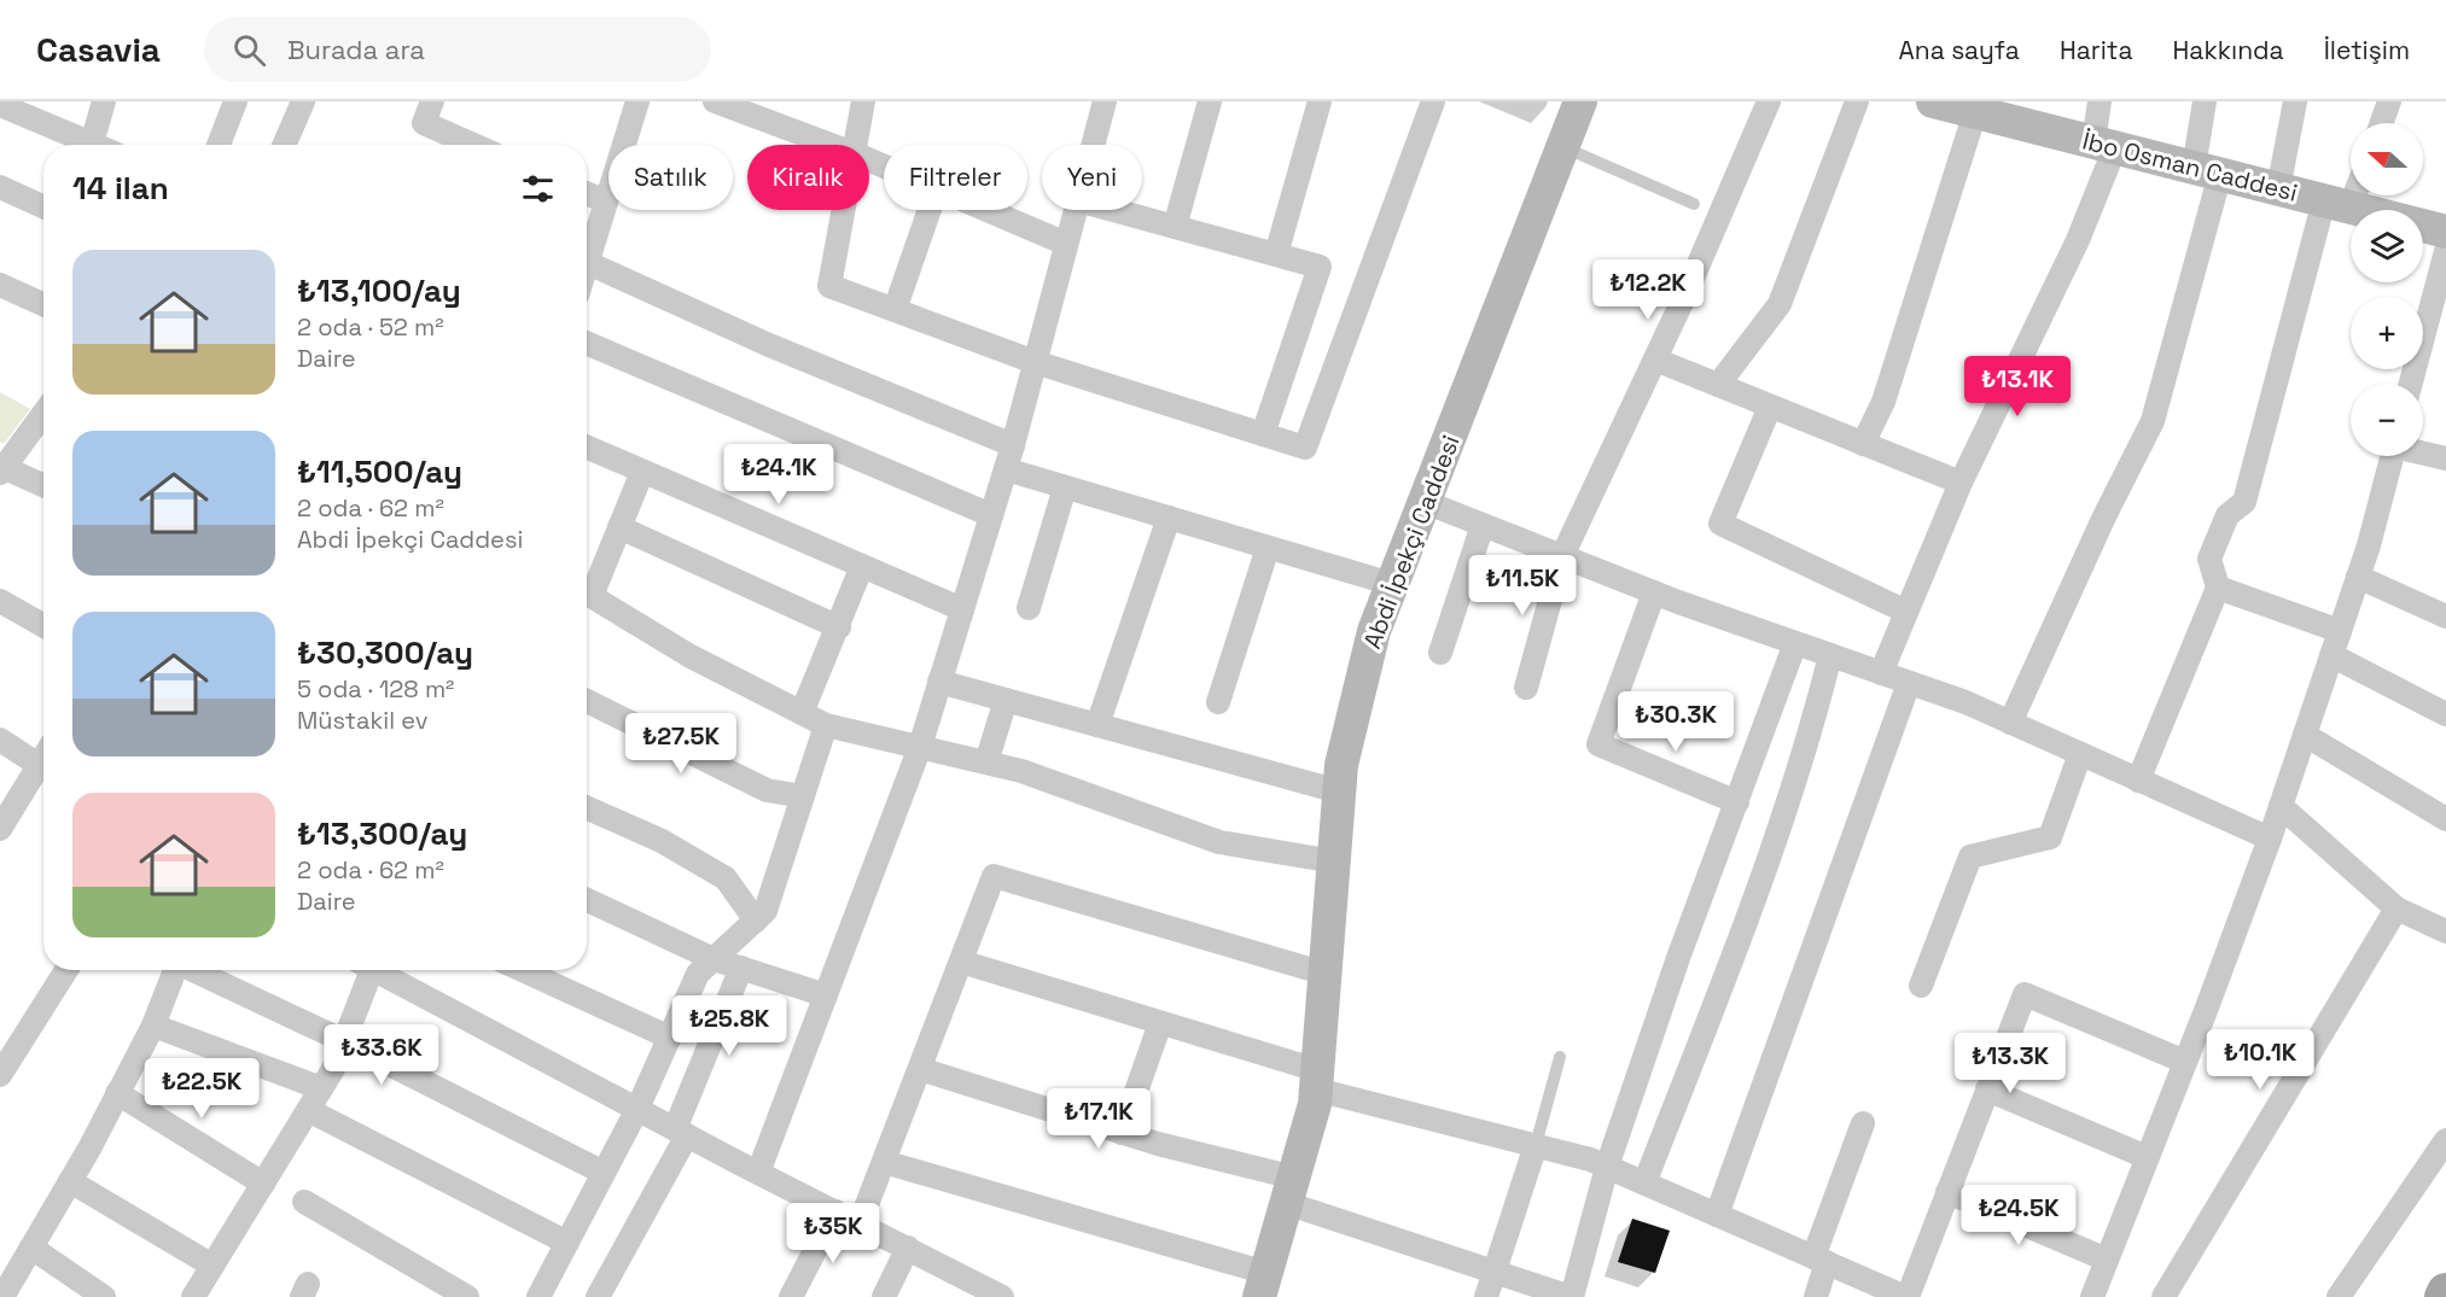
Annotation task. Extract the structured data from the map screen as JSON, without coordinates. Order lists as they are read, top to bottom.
{
  "streets": {
    "main road": ["İbo Osman Caddesi", "Abdi İpekçi Caddesi"]
  },
  "north": "left",
  "page": {
    "header": "Casavia",
    "search": "Burada ara",
    "nav": [
      "Ana sayfa",
      "Harita",
      "Hakkında",
      "İletişim"
    ],
    "map_buttons": ["+", "−"],
    "chip": [
      "Satılık",
      "Kiralık",
      "Filtreler",
      "Yeni"
    ],
    "heading": "14 ilan",
    "list": [
      {
        "name": "₺13,100/ay",
        "note": "2 oda · 52 m² · Daire"
      },
      {
        "name": "₺11,500/ay",
        "note": "2 oda · 62 m² · Abdi İpekçi Caddesi"
      },
      {
        "name": "₺30,300/ay",
        "note": "5 oda · 128 m² · Müstakil ev"
      },
      {
        "name": "₺13,300/ay",
        "note": "2 oda · 62 m² · Daire"
      }
    ],
    "price": [
      "₺12.2K",
      "₺13.1K",
      "₺24.1K",
      "₺11.5K",
      "₺30.3K",
      "₺27.5K",
      "₺25.8K",
      "₺33.6K",
      "₺10.1K",
      "₺13.3K",
      "₺22.5K",
      "₺17.1K",
      "₺24.5K",
      "₺35K"
    ]
  }
}
